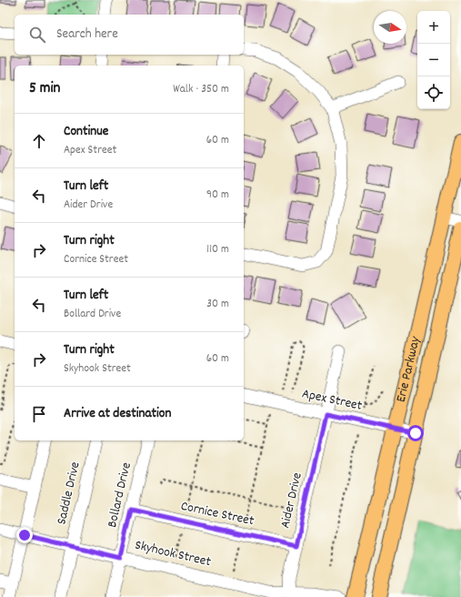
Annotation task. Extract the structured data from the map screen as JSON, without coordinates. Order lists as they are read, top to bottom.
{
  "streets": {
    "main road": ["Erie Parkway"],
    "street": [
      "Apex Street",
      "Saddle Drive",
      "Bollard Drive",
      "Aider Drive",
      "Cornice Street",
      "Skyhook Street"
    ]
  },
  "crossings": [
    ["Erie Parkway", "Apex Street"],
    ["Apex Street", "Aider Drive"],
    ["Saddle Drive", "Skyhook Street"],
    ["Bollard Drive", "Cornice Street"],
    ["Bollard Drive", "Skyhook Street"],
    ["Aider Drive", "Cornice Street"],
    ["Aider Drive", "Skyhook Street"]
  ],
  "north": "right",
  "page": {
    "map_buttons": ["+", "−"],
    "search": "Search here",
    "heading": ["5 min", "Walk · 350 m"],
    "list": [
      ["Continue", "Apex Street", "60 m"],
      ["Turn left", "Aider Drive", "90 m"],
      ["Turn right", "Cornice Street", "110 m"],
      ["Turn left", "Bollard Drive", "30 m"],
      ["Turn right", "Skyhook Street", "60 m"],
      "Arrive at destination"
    ]
  }
}
